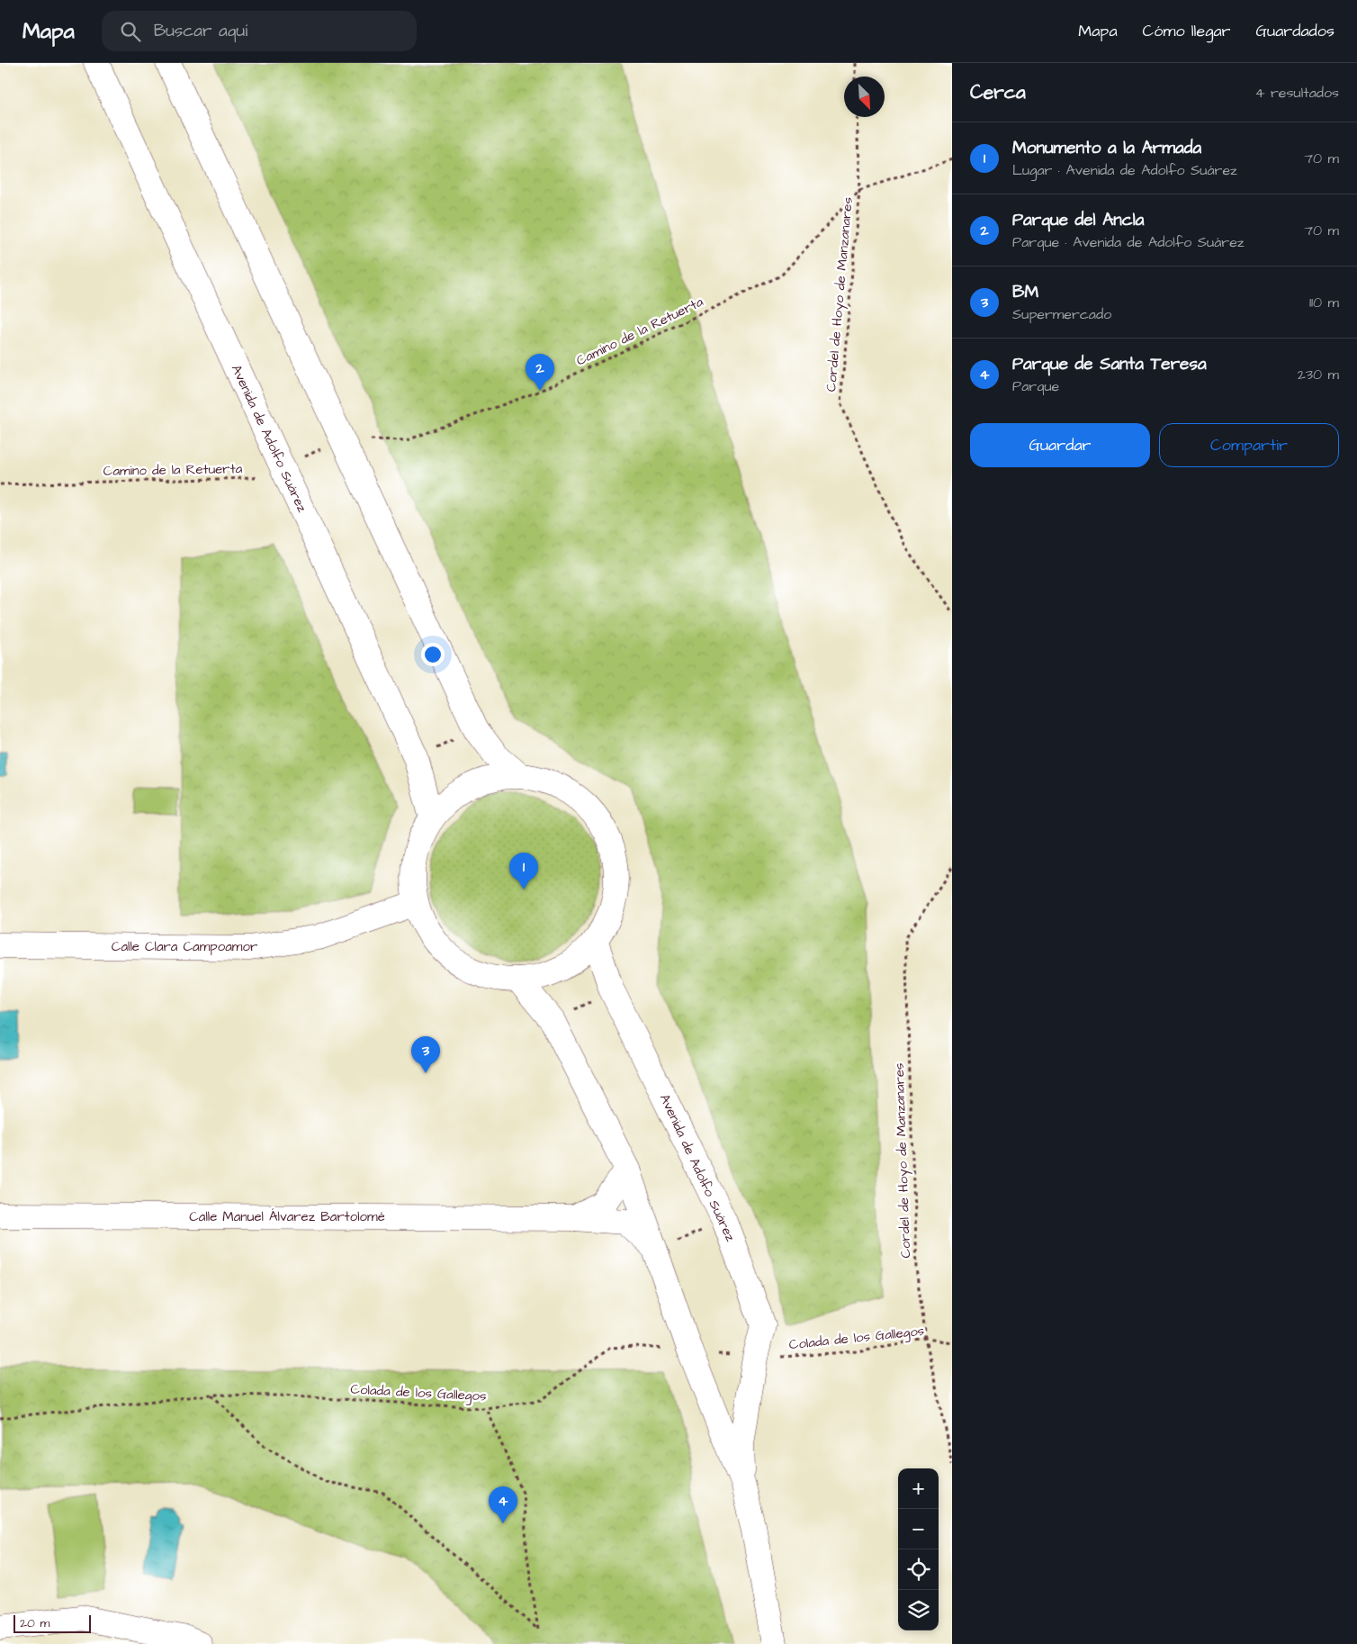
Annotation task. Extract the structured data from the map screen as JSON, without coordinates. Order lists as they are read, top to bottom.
{
  "streets": {
    "street": ["Avenida de Adolfo Suárez", "Calle Clara Campoamor", "Calle Manuel Álvarez Bartolomé"],
    "path": ["Cordel de Hoyo de Manzanares", "Camino de la Retuerta", "Colada de los Gallegos"]
  },
  "crossings": [
    ["Cordel de Hoyo de Manzanares", "Camino de la Retuerta"],
    ["Cordel de Hoyo de Manzanares", "Colada de los Gallegos"],
    ["Camino de la Retuerta", "Avenida de Adolfo Suárez"],
    ["Avenida de Adolfo Suárez", "Calle Manuel Álvarez Bartolomé"],
    ["Avenida de Adolfo Suárez", "Colada de los Gallegos"]
  ],
  "scale_bar": "20 m",
  "north": "bottom right",
  "page": {
    "header": "Mapa",
    "search": "Buscar aquí",
    "nav": ["Mapa", "Cómo llegar", "Guardados"],
    "heading": ["Cerca", "4 resultados"],
    "list": [
      {
        "mark": "1",
        "name": "Monumento a la Armada",
        "note": "Lugar · Avenida de Adolfo Suárez",
        "value": "70 m"
      },
      {
        "mark": "2",
        "name": "Parque del Ancla",
        "note": "Parque · Avenida de Adolfo Suárez",
        "value": "70 m"
      },
      {
        "mark": "3",
        "name": "BM",
        "note": "Supermercado",
        "value": "110 m"
      },
      {
        "mark": "4",
        "name": "Parque de Santa Teresa",
        "note": "Parque",
        "value": "230 m"
      }
    ],
    "pins": [
      "2",
      "1",
      "3",
      "4"
    ],
    "buttons": ["Guardar", "Compartir"],
    "map_buttons": ["+", "−"],
    "scale": "20 m"
  }
}
